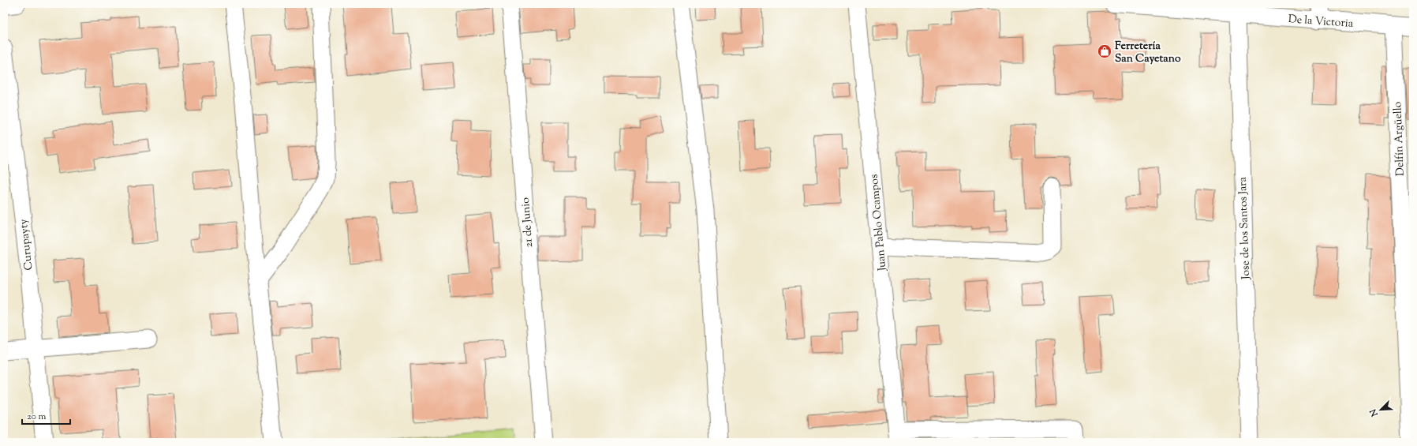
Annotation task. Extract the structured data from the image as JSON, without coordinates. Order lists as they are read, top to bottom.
{
  "streets": {
    "main road": ["De la Victoria"],
    "street": [
      "Delfín Argüello",
      "21 de Junio",
      "Juan Pablo Ocampos",
      "Jose de los Santos Jara",
      "Curupayty"
    ]
  },
  "crossings": [
    ["De la Victoria", "Delfín Argüello"],
    ["De la Victoria", "Jose de los Santos Jara"]
  ],
  "places": {
    "shop": ["Ferretería San Cayetano"]
  },
  "scale_bar": "20 m",
  "north": "bottom left"
}
